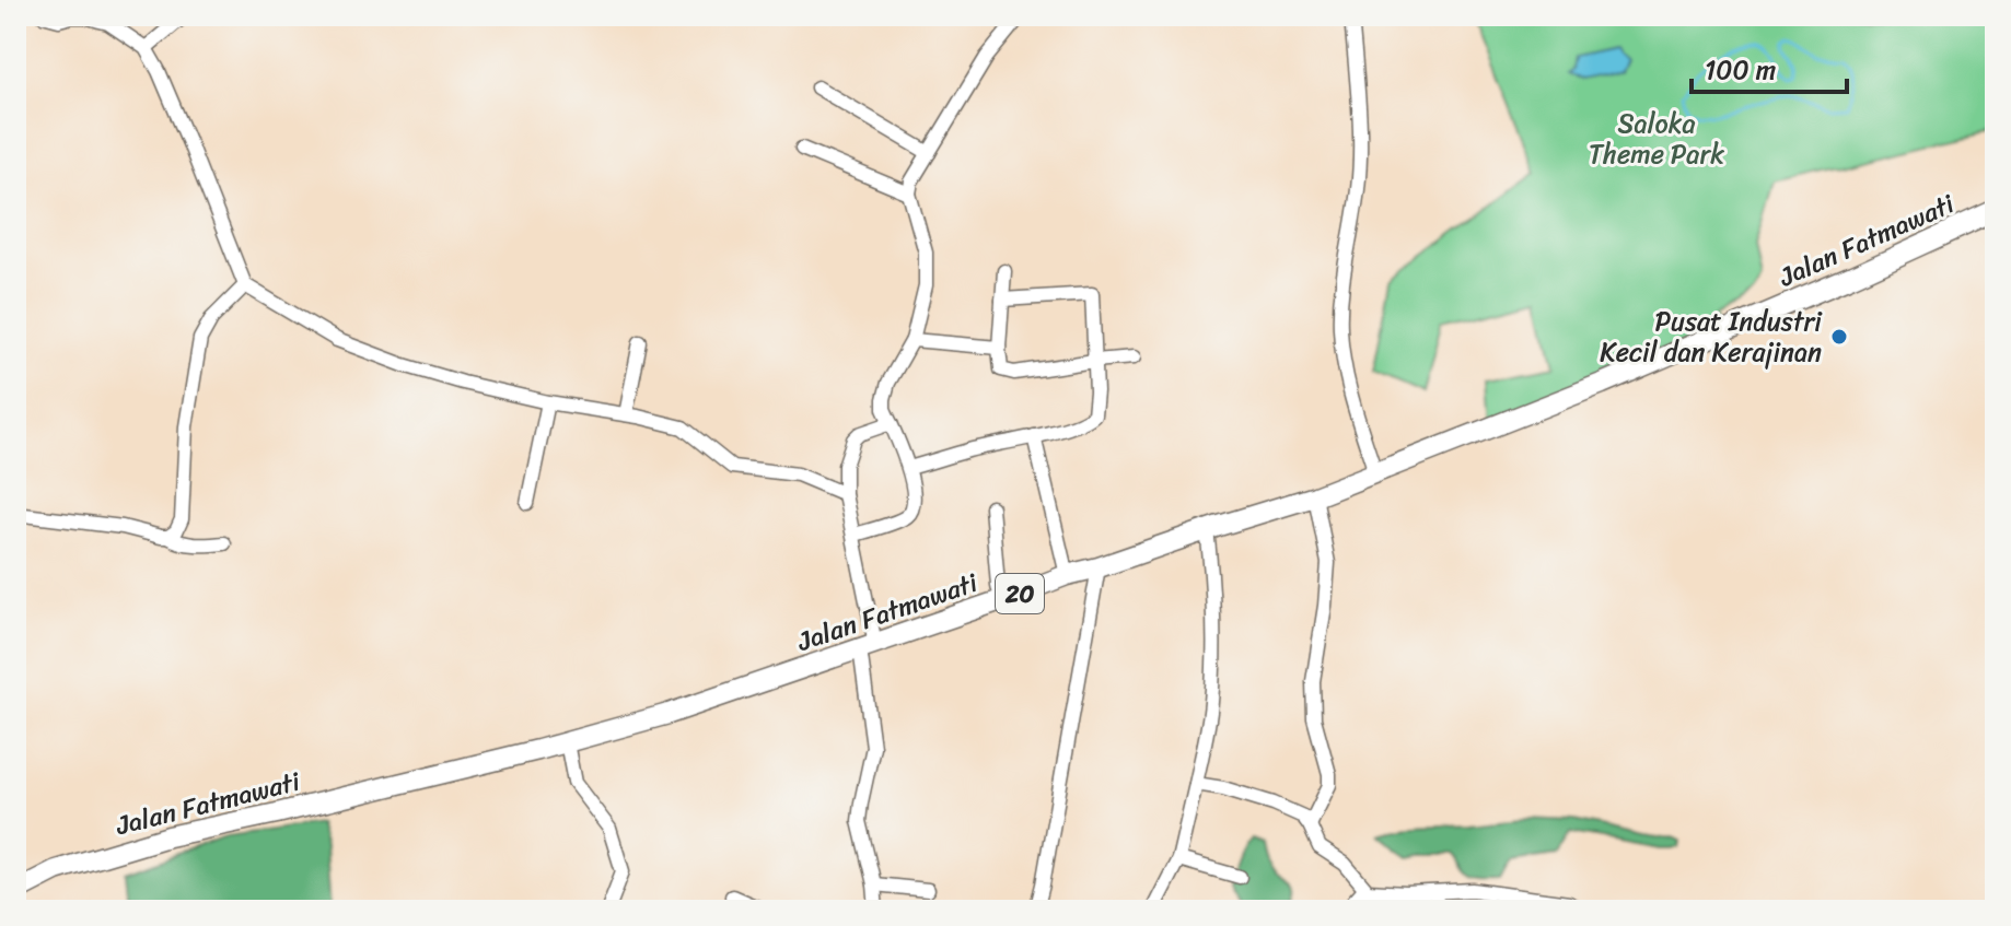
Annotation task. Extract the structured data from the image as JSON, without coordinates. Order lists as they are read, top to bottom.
{
  "streets": {
    "highway": ["Jalan Fatmawati", "20"]
  },
  "parks": ["Saloka Theme Park"],
  "places": ["Pusat Industri Kecil dan Kerajinan"],
  "scale_bar": "100 m"
}
